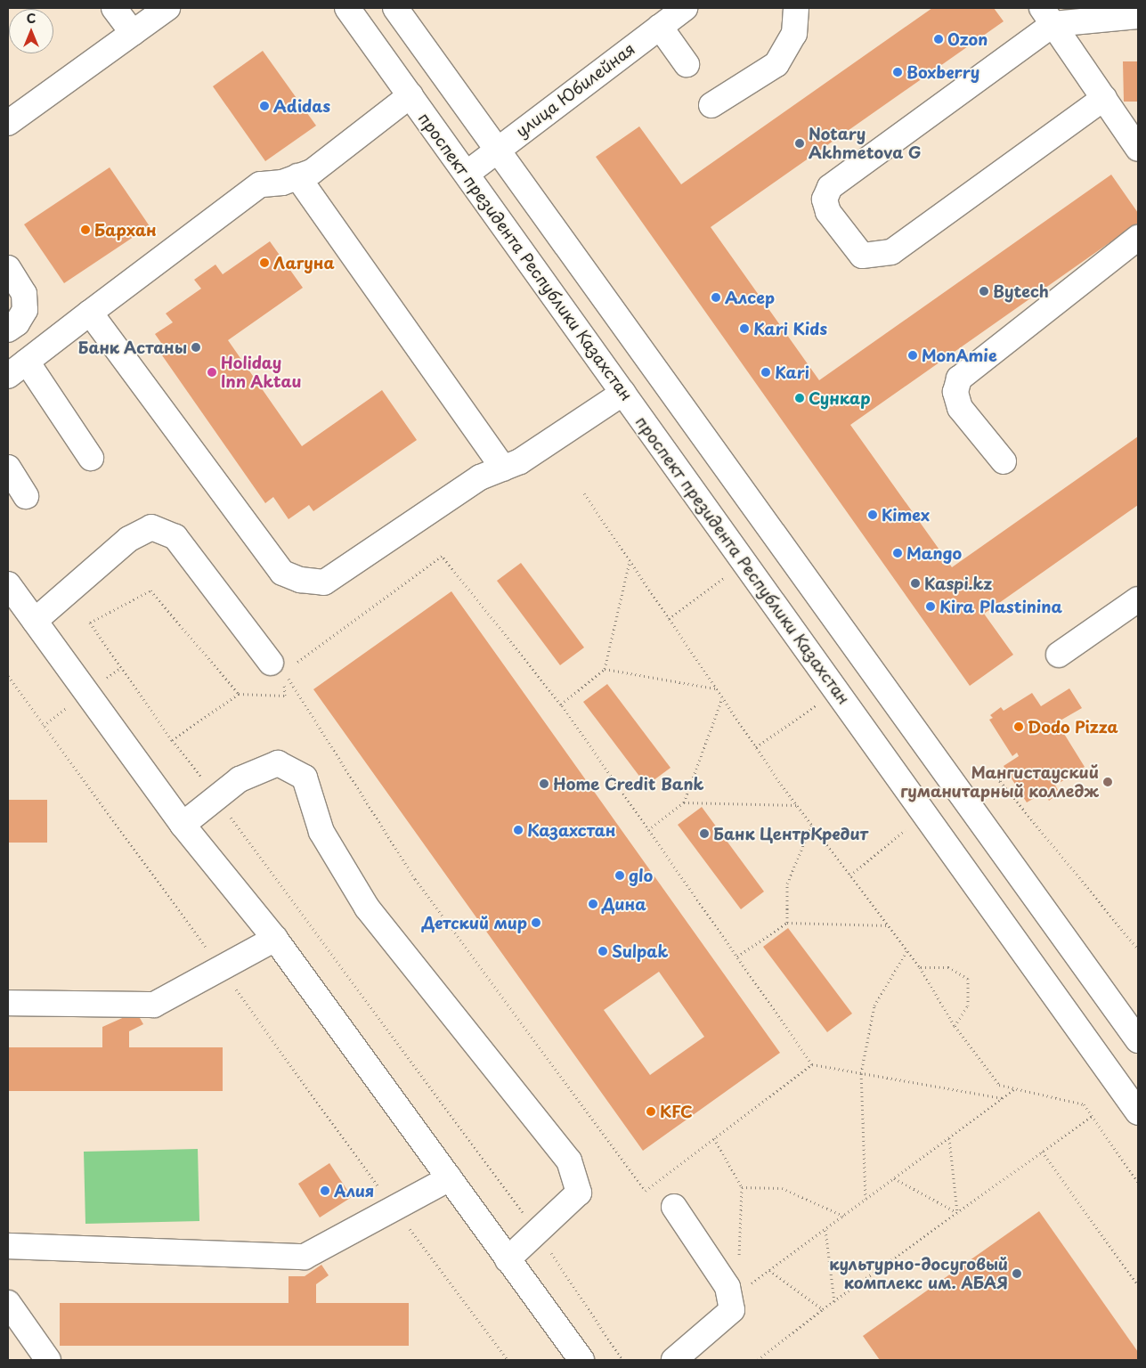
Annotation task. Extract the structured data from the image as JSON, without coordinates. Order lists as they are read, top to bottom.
{
  "streets": {
    "main road": ["улица Юбилейная", "проспект президента Республики Казахстан"]
  },
  "crossings": [
    ["улица Юбилейная", "проспект президента Республики Казахстан"]
  ],
  "places": [
    "Ozon",
    "Boxberry",
    "Adidas",
    "Notary Akhmetova G",
    "Бархан",
    "Лагуна",
    "Bytech",
    "Алсер",
    "Kari Kids",
    "Банк Астаны",
    "MonAmie",
    "Holiday Inn Aktau",
    "Kari",
    "Сункар",
    "Kimex",
    "Mango",
    "Kaspi.kz",
    "Kira Plastinina",
    "Dodo Pizza",
    "Мангистауский гуманитарный колледж",
    "Home Credit Bank",
    "Казахстан",
    "Банк ЦентрКредит",
    "glo",
    "Дина",
    "Детский мир",
    "Sulpak",
    "KFC",
    "Алия",
    "культурно-досуговый комплекс им. АБАЯ"
  ],
  "north": "top"
}
